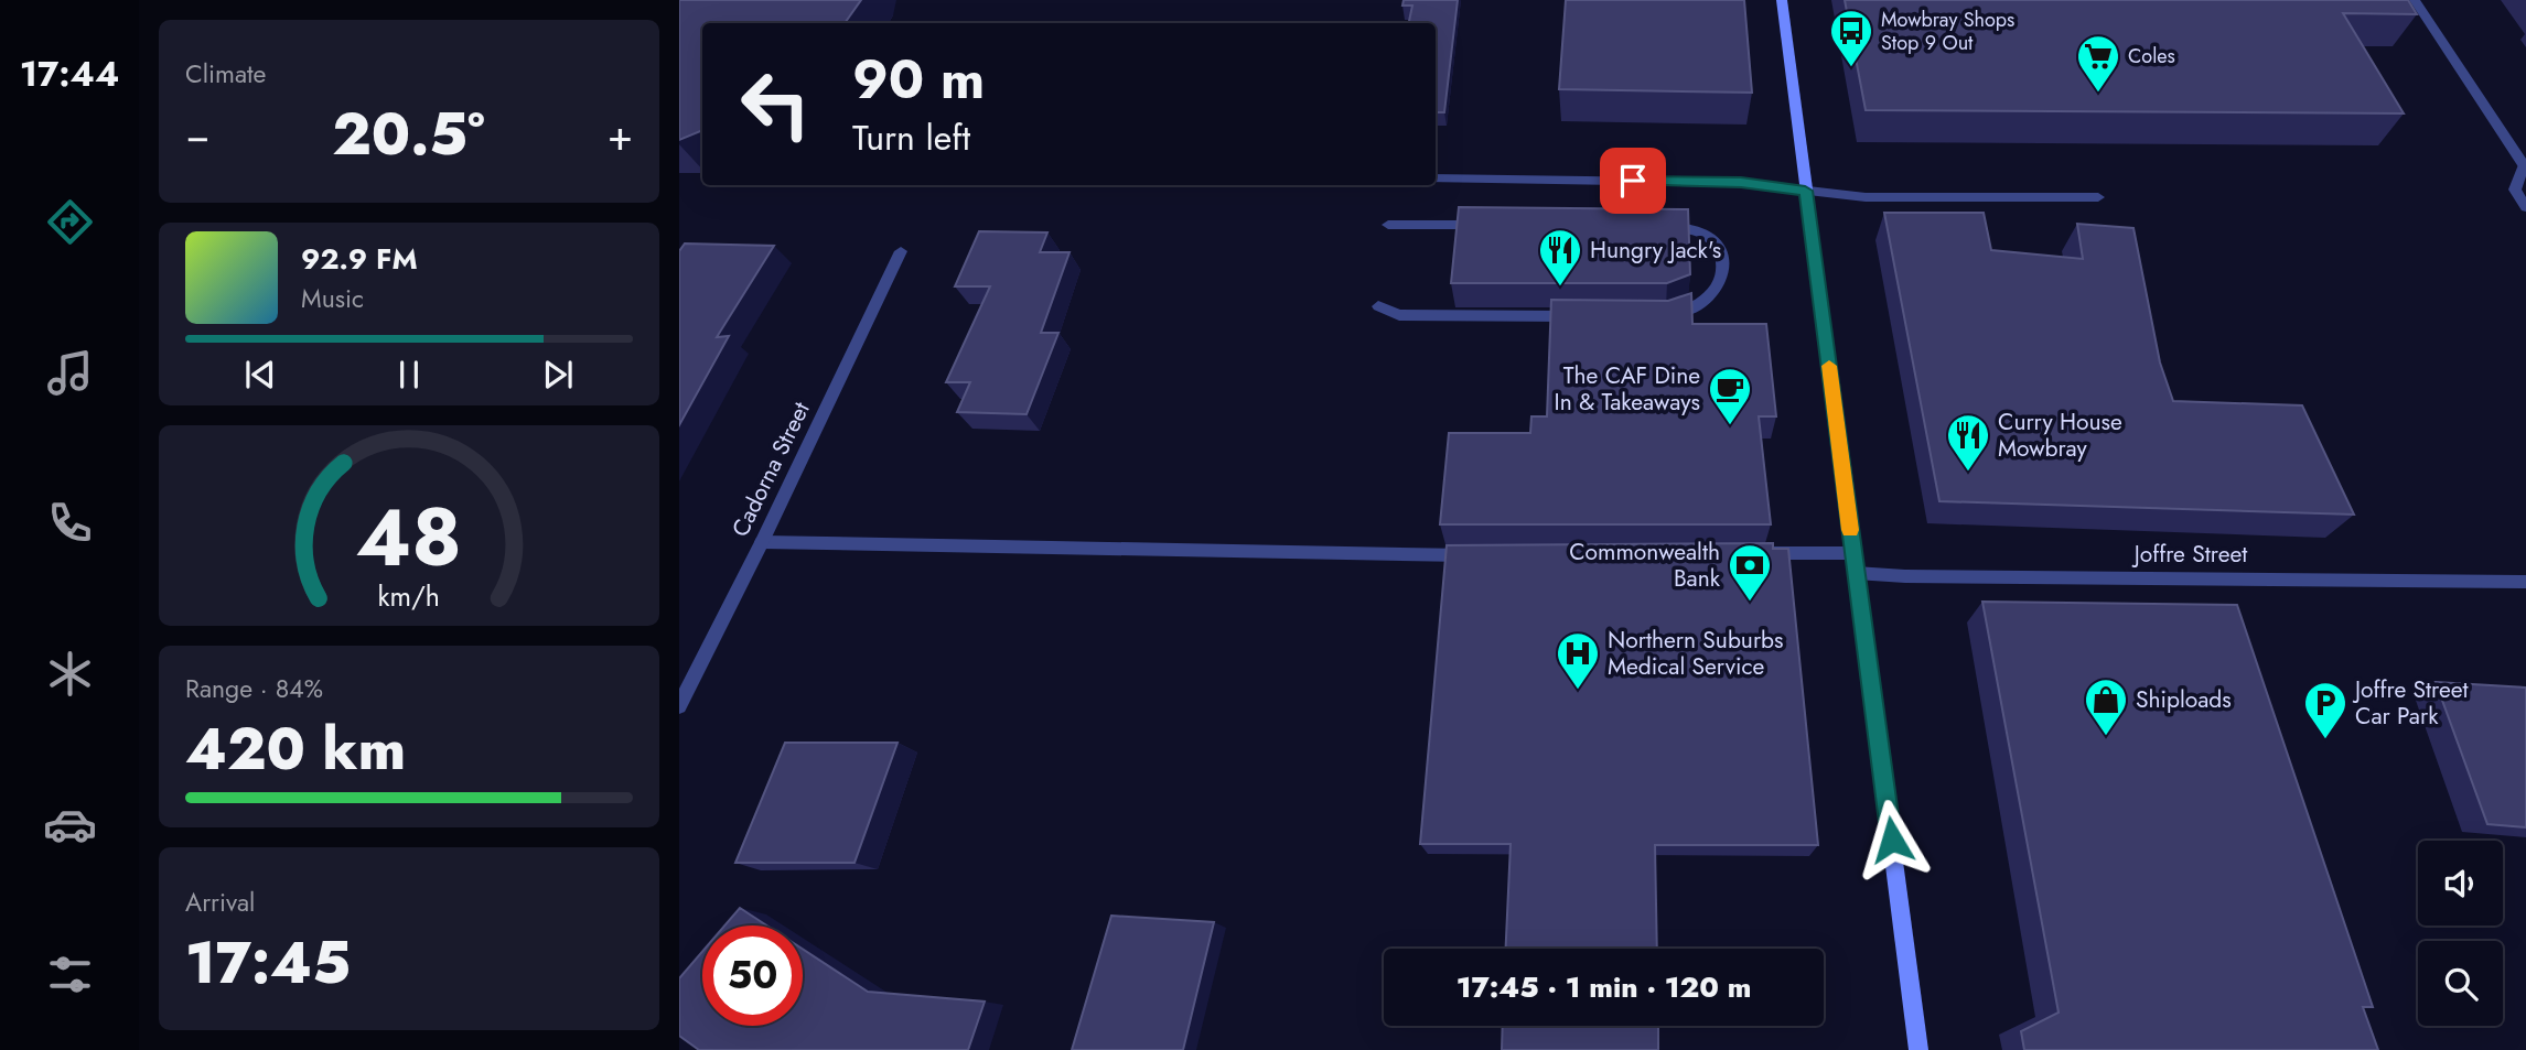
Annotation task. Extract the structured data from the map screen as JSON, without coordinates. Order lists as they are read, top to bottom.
{
  "streets": {
    "street": ["Cadorna Street", "Joffre Street"]
  },
  "places": {
    "bus stop": ["Mowbray Shops Stop 9 Out"],
    "supermarket": ["Coles"],
    "restaurant": ["Hungry Jack's", "Curry House Mowbray"],
    "cafe": ["The CAF Dine In & Takeaways"],
    "bank": ["Commonwealth Bank"],
    "hospital": ["Northern Suburbs Medical Service"],
    "shop": ["Shiploads"],
    "parking": ["Joffre Street Car Park"]
  },
  "page": {
    "tabs": "17:44",
    "tile": [
      "Climate",
      ["Range · 84%", "420 km"],
      ["Arrival", "17:45"]
    ],
    "turn": ["90 m", "Turn left"],
    "heat": ["−", "20.5°", "+"],
    "song": ["92.9 FM", "Music"],
    "limit": "50",
    "trip": "17:45 · 1 min · 120 m",
    "gauge": ["48", "km/h"]
  }
}
